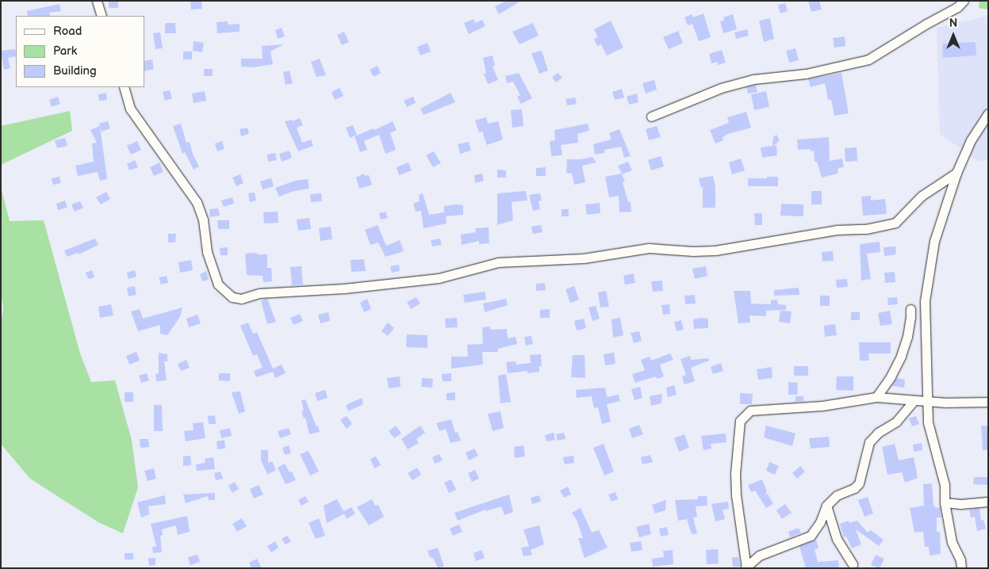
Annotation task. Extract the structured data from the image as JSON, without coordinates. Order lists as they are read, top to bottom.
{
  "legend": ["Road", "Park", "Building"],
  "north": "top"
}
